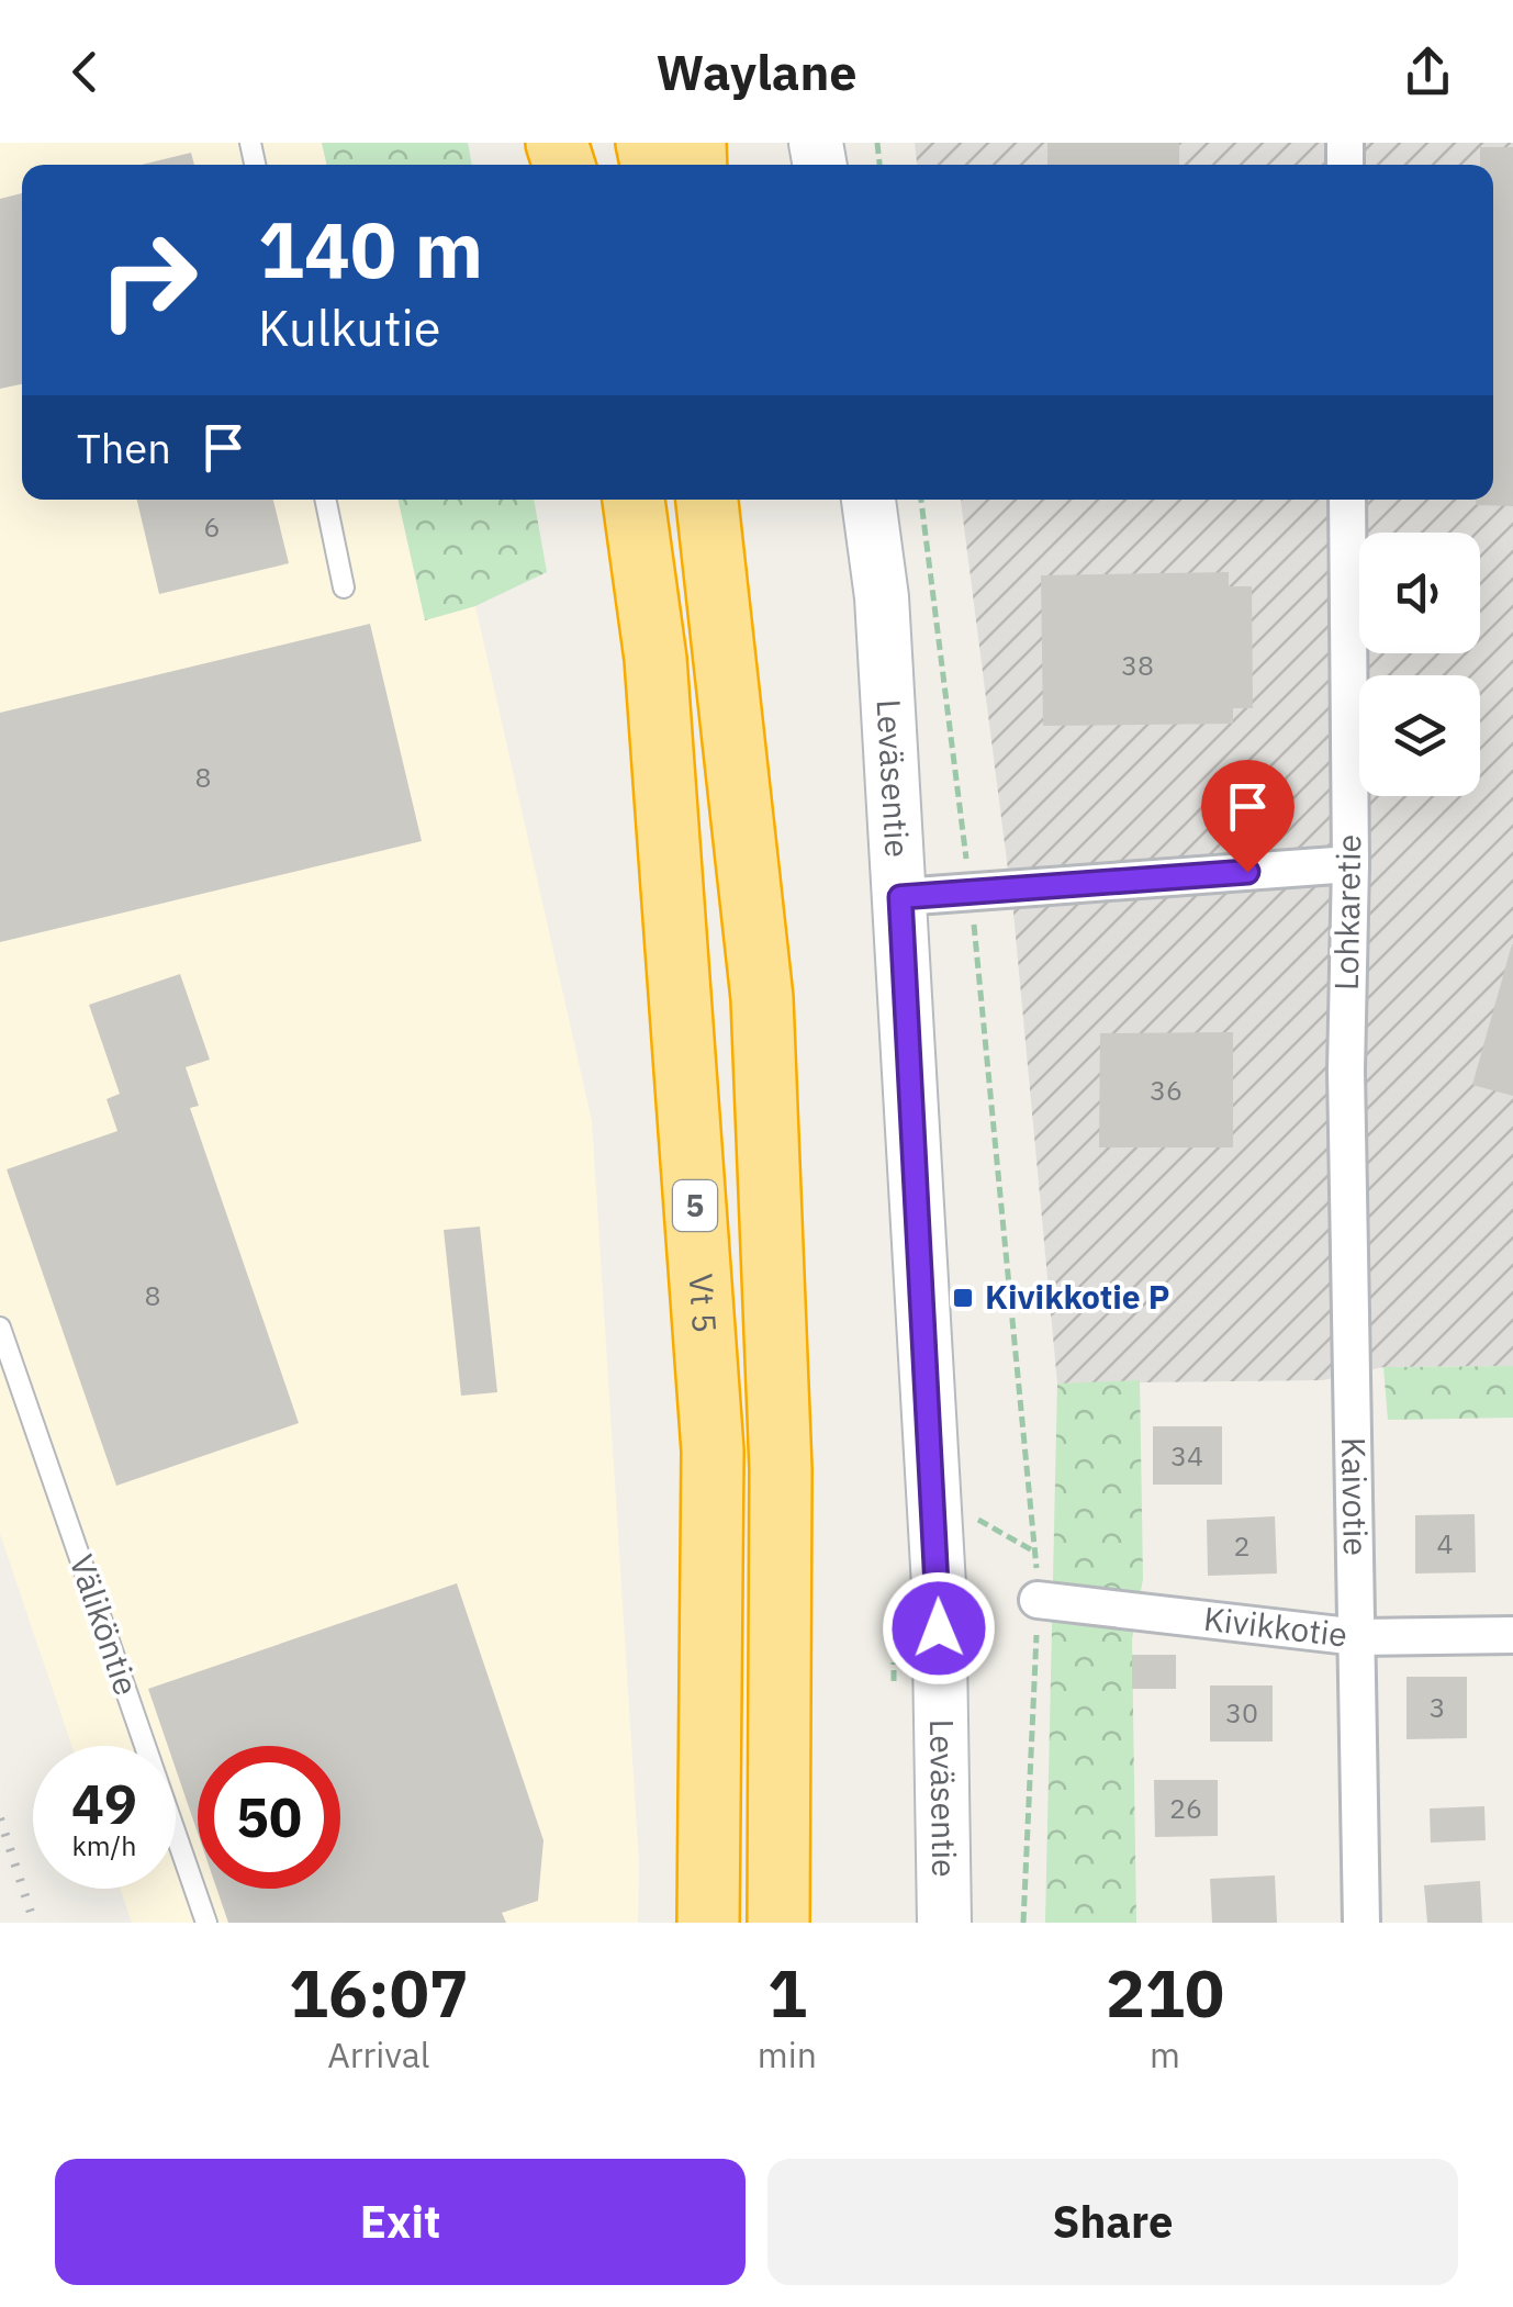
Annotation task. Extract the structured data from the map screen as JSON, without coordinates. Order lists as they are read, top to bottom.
{
  "streets": {
    "highway": ["5", "Vt 5"],
    "main road": ["Leväsentie"],
    "street": ["Lohkaretie", "Kaivotie", "Kivikkotie"],
    "lane": ["Väliköntie"]
  },
  "crossings": [
    ["Lohkaretie", "Kaivotie"],
    ["Kaivotie", "Kivikkotie"]
  ],
  "places": {
    "transit": ["Kivikkotie P"]
  },
  "house_numbers": [
    "6",
    "38",
    "8",
    "36",
    "8",
    "34",
    "4",
    "2",
    "3",
    "30",
    "26"
  ],
  "page": {
    "header": "Waylane",
    "turn": ["140 m", "Kulkutie"],
    "then": "Then",
    "speed": "49 km/h",
    "limit": "50",
    "eta": [
      "16:07",
      "Arrival",
      "1",
      "min",
      "210",
      "m"
    ],
    "buttons": ["Exit", "Share"]
  }
}
